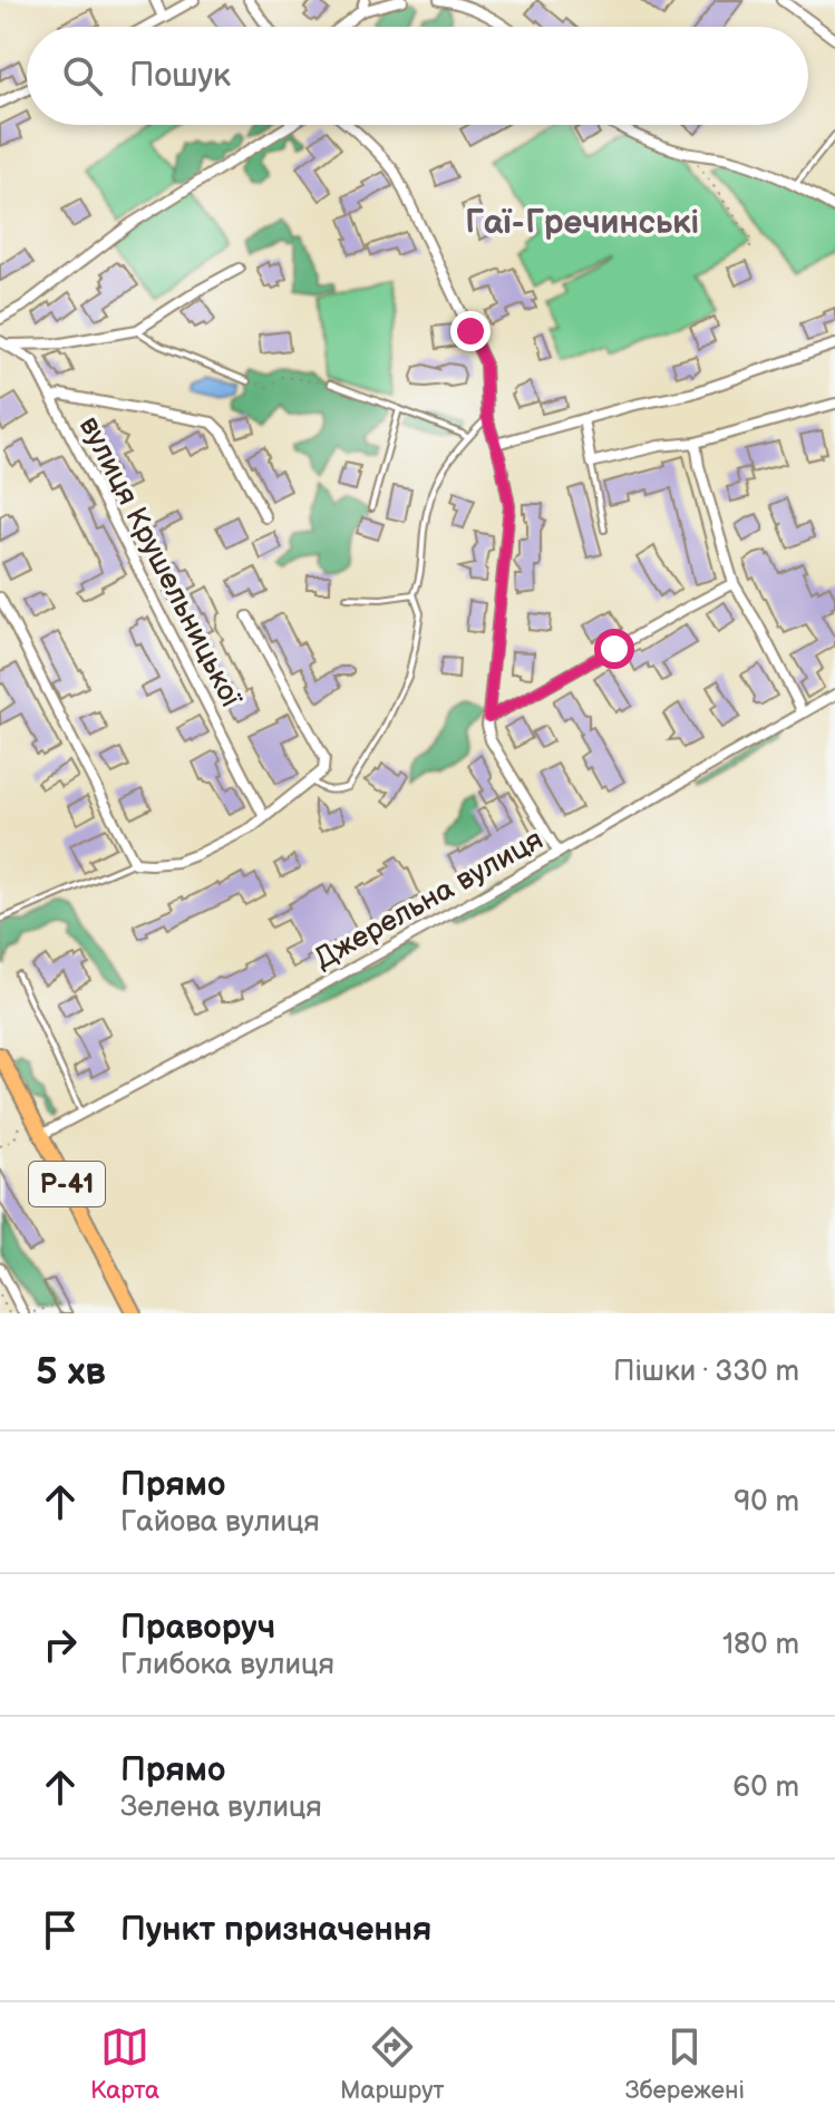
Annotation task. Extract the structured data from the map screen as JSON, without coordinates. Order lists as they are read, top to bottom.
{
  "streets": {
    "main road": ["Р-41"],
    "street": ["вулиця Крушельницької", "Джерельна вулиця"]
  },
  "crossings": [
    ["Джерельна вулиця", "Р-41"]
  ],
  "districts": ["Гаї-Гречинські"],
  "page": {
    "search": "Пошук",
    "heading": ["5 хв", "Пішки · 330 m"],
    "list": [
      ["Прямо", "Гайова вулиця", "90 m"],
      ["Праворуч", "Глибока вулиця", "180 m"],
      ["Прямо", "Зелена вулиця", "60 m"],
      "Пункт призначення"
    ],
    "nav": ["Карта", "Маршрут", "Збережені"]
  }
}
